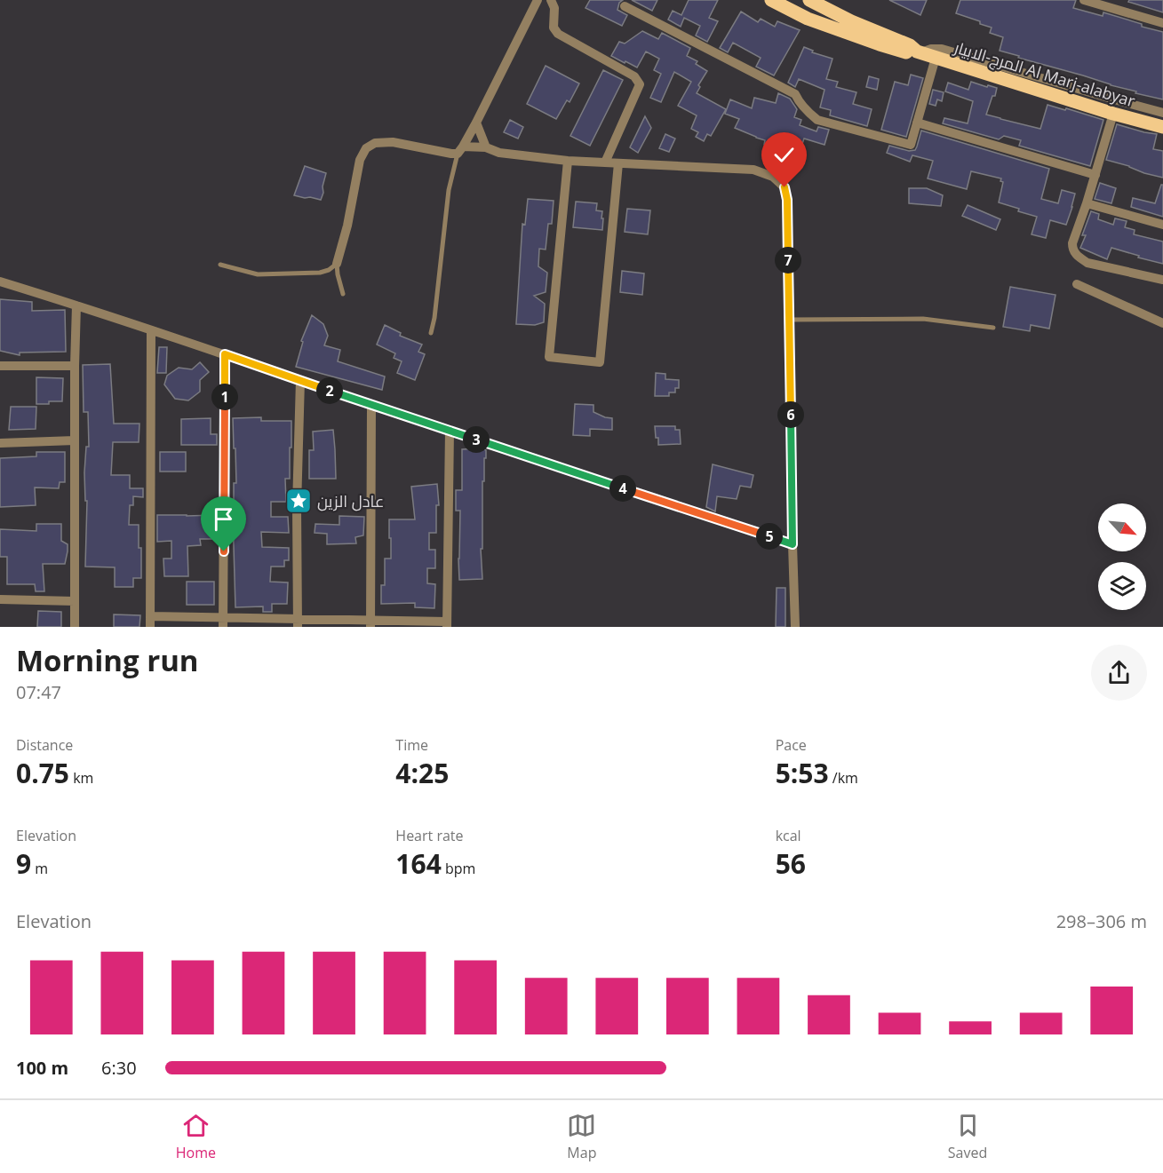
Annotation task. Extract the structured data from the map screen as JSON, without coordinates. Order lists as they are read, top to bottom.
{
  "streets": {
    "main road": ["المرج-الابيار Al Marj-alabyar"]
  },
  "places": {
    "place": ["عادل الزين"]
  },
  "north": "bottom right",
  "page": {
    "pins": [
      "7",
      "2",
      "1",
      "6",
      "3",
      "4",
      "5"
    ],
    "heading": ["Morning run", "07:47"],
    "stats": [
      ["Distance", "0.75 km"],
      ["Time", "4:25"],
      ["Pace", "5:53 /km"],
      ["Elevation", "9 m"],
      ["Heart rate", "164 bpm"],
      ["kcal", "56"]
    ],
    "chart": ["Elevation", "298–306 m"],
    "list": [
      {
        "name": "100 m",
        "note": "6:30"
      }
    ],
    "tabs": ["Home", "Map", "Saved"]
  }
}
